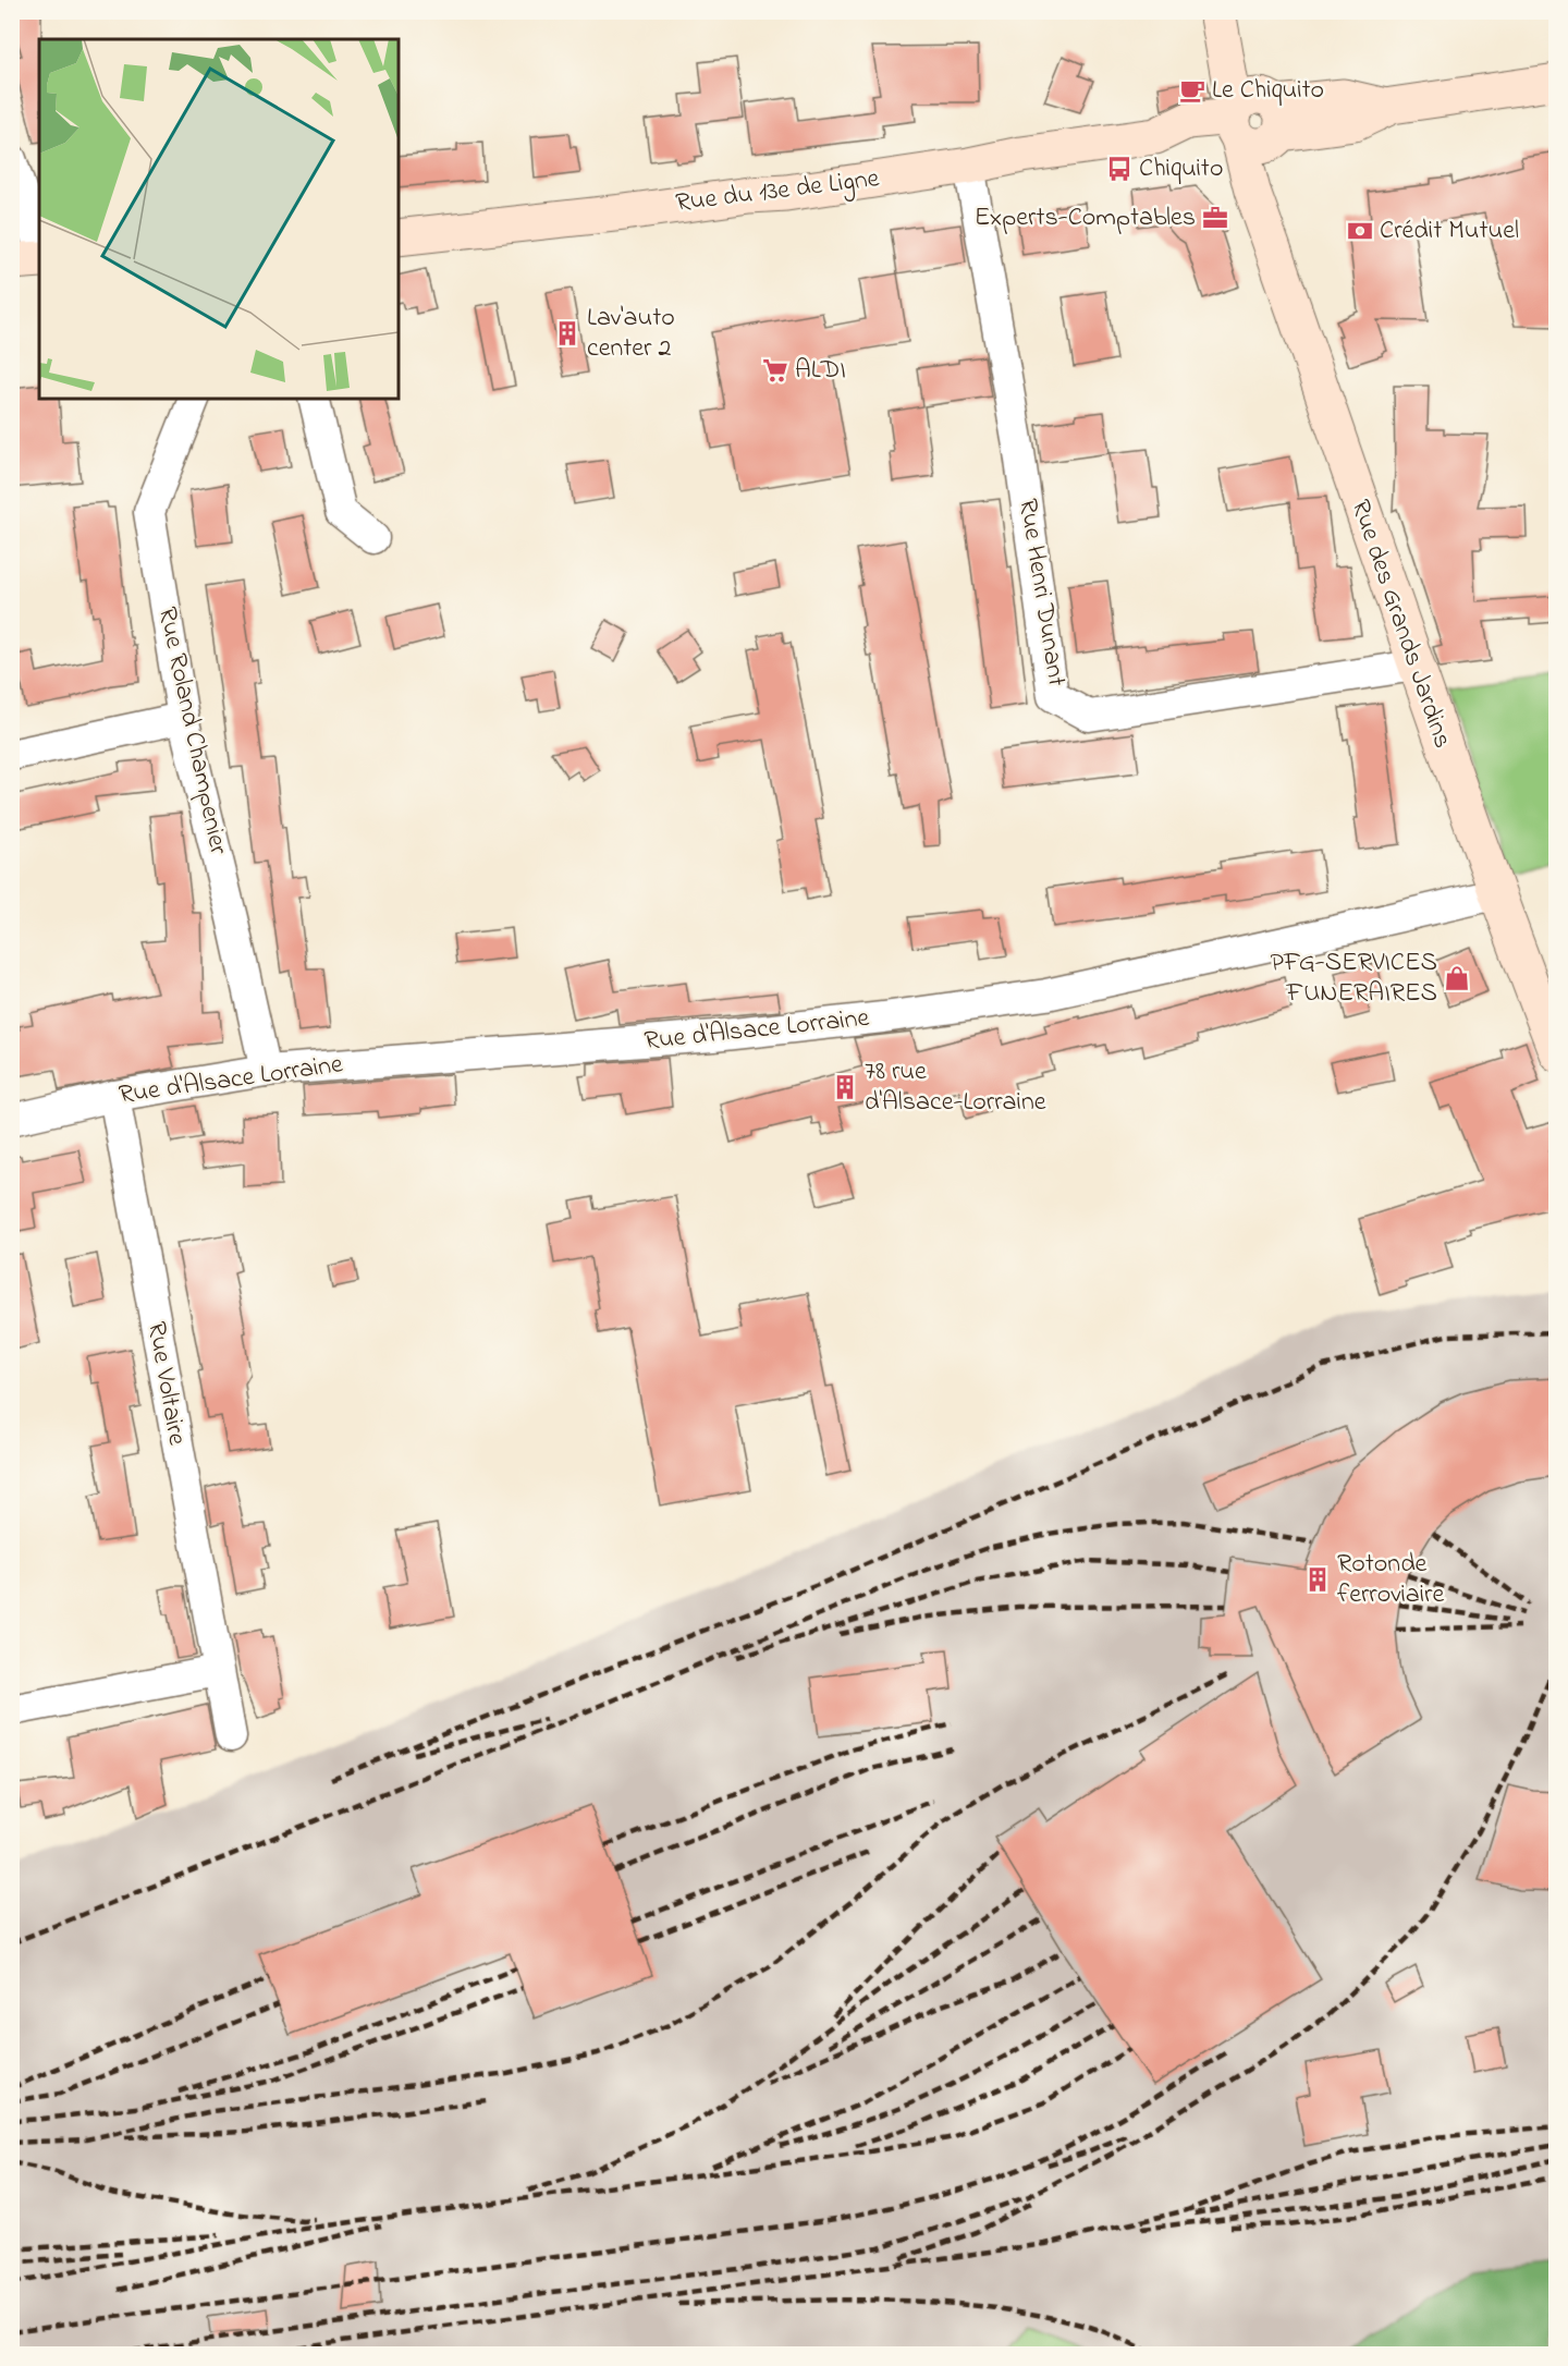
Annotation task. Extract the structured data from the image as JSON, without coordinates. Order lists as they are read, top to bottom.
{
  "streets": {
    "main road": ["Rue du 13e de Ligne", "Rue des Grands Jardins"],
    "street": [
      "Rue Henri Dunant",
      "Rue Roland Champenier",
      "Rue d'Alsace Lorraine",
      "Rue Voltaire"
    ]
  },
  "crossings": [
    ["Rue du 13e de Ligne", "Rue Henri Dunant"],
    ["Rue du 13e de Ligne", "Rue des Grands Jardins"],
    ["Rue Henri Dunant", "Rue des Grands Jardins"],
    ["Rue des Grands Jardins", "Rue d'Alsace Lorraine"],
    ["Rue Roland Champenier", "Rue d'Alsace Lorraine"],
    ["Rue d'Alsace Lorraine", "Rue Voltaire"]
  ],
  "places": {
    "cafe": ["Le Chiquito"],
    "bus stop": ["Chiquito"],
    "office": ["Experts-Comptables"],
    "bank": ["Crédit Mutuel"],
    "building": ["Lav'auto center 2", "78 rue d'Alsace-Lorraine", "Rotonde ferroviaire"],
    "supermarket": ["ALDI"],
    "shop": ["PFG-SERVICES FUNERAIRES"]
  }
}
